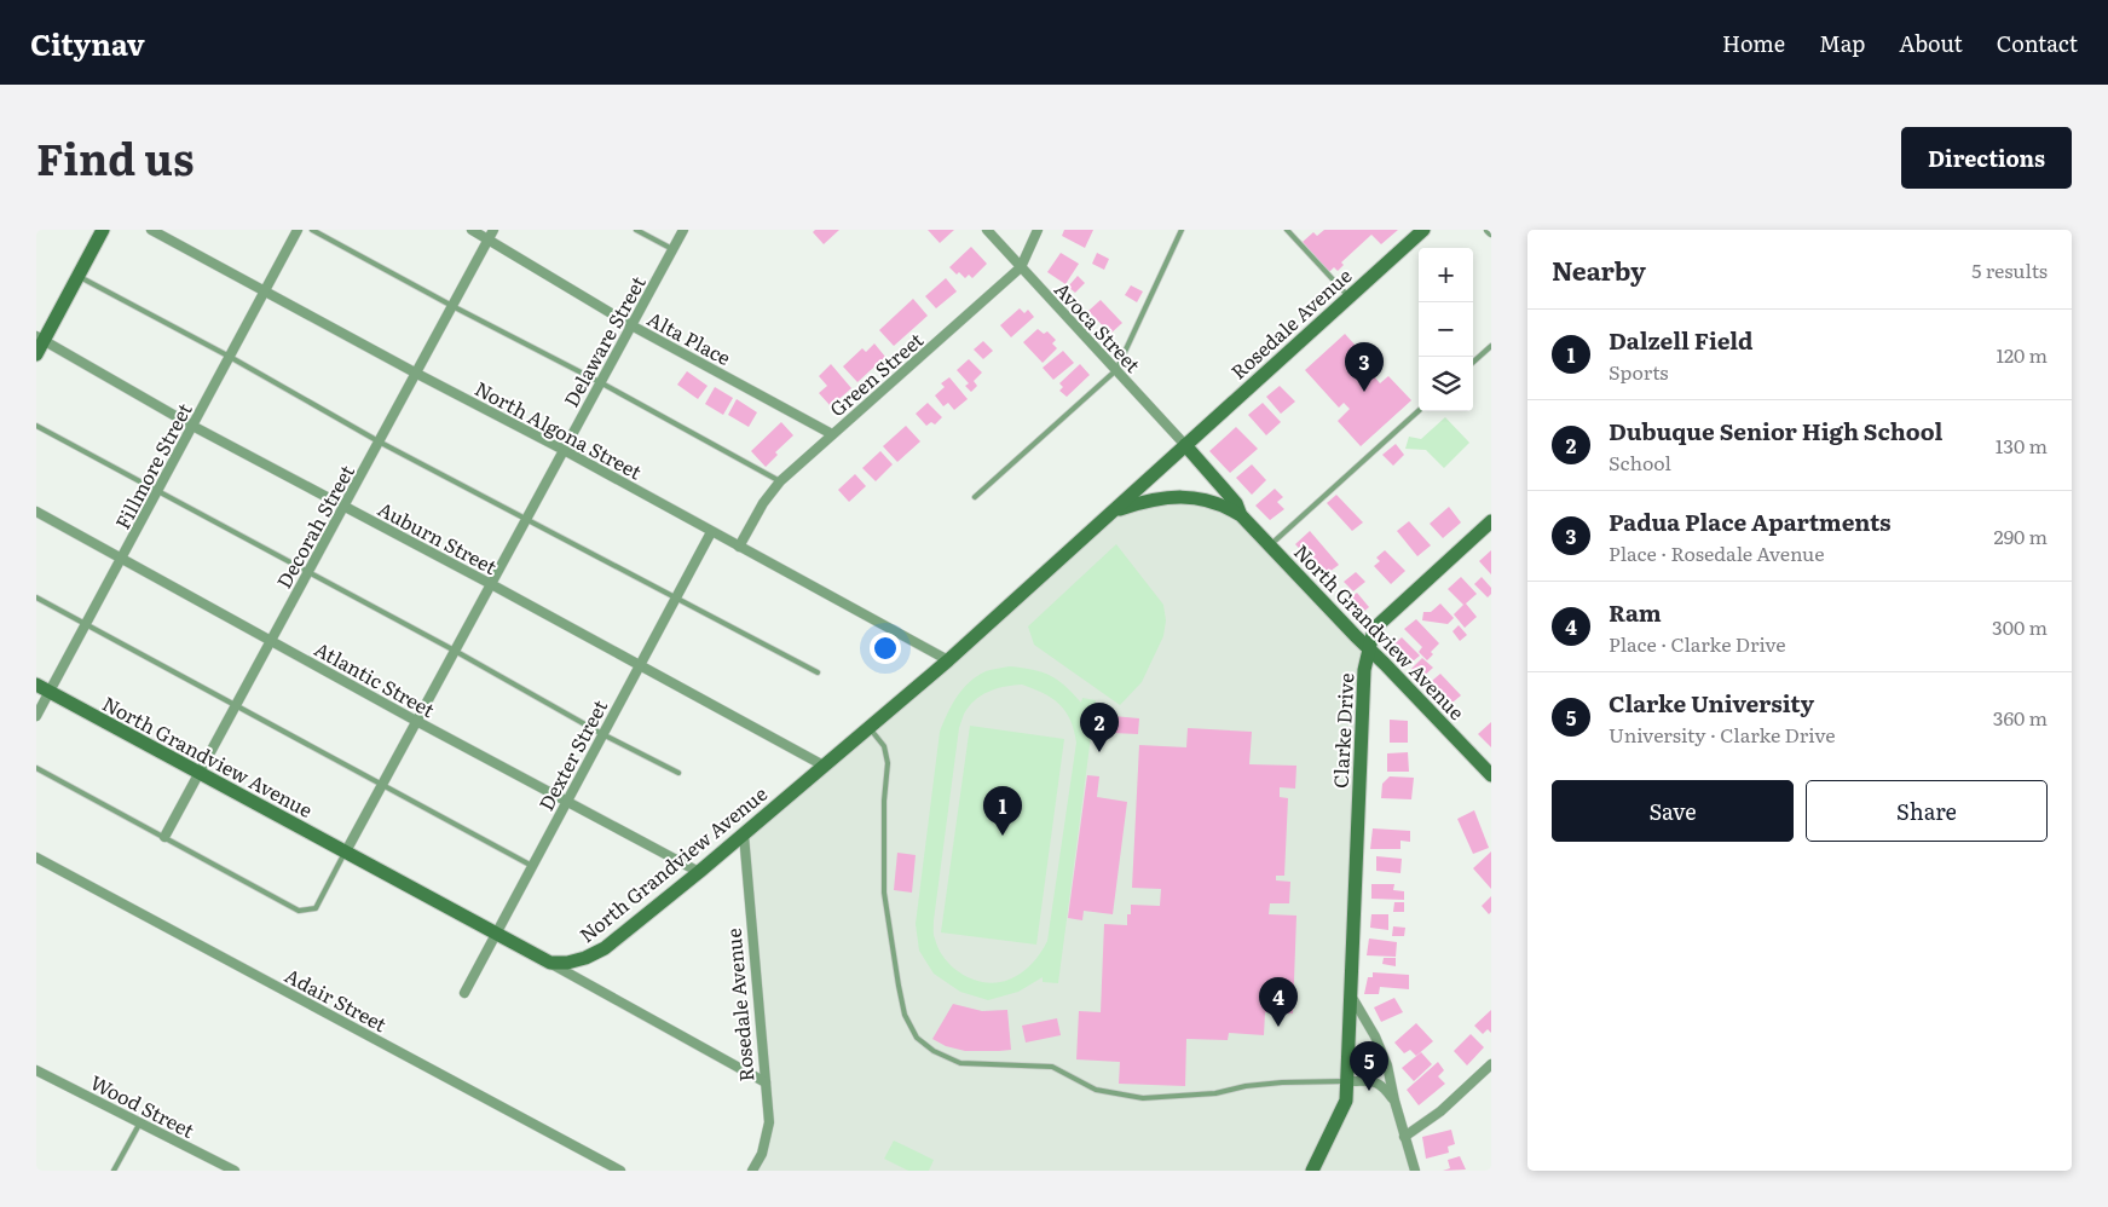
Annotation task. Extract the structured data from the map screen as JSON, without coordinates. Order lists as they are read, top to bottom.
{
  "streets": {
    "street": [
      "Rosedale Avenue",
      "Avoca Street",
      "Alta Place",
      "Delaware Street",
      "Green Street",
      "North Algona Street",
      "Fillmore Street",
      "Decorah Street",
      "Auburn Street",
      "North Grandview Avenue",
      "Atlantic Street",
      "Clarke Drive",
      "Dexter Street",
      "Adair Street",
      "Wood Street"
    ]
  },
  "crossings": [
    ["Rosedale Avenue", "Avoca Street"],
    ["Rosedale Avenue", "North Grandview Avenue"],
    ["Avoca Street", "Green Street"],
    ["Avoca Street", "North Grandview Avenue"],
    ["Alta Place", "Delaware Street"],
    ["Alta Place", "Green Street"],
    ["Alta Place", "Decorah Street"],
    ["Delaware Street", "North Algona Street"],
    ["Delaware Street", "Auburn Street"],
    ["Delaware Street", "North Grandview Avenue"],
    ["Delaware Street", "Atlantic Street"],
    ["Green Street", "North Algona Street"],
    ["North Algona Street", "Fillmore Street"],
    ["North Algona Street", "Decorah Street"],
    ["North Algona Street", "North Grandview Avenue"],
    ["North Algona Street", "Dexter Street"],
    ["Fillmore Street", "Auburn Street"],
    ["Fillmore Street", "North Grandview Avenue"],
    ["Fillmore Street", "Atlantic Street"],
    ["Decorah Street", "Auburn Street"],
    ["Decorah Street", "North Grandview Avenue"],
    ["Decorah Street", "Atlantic Street"],
    ["Auburn Street", "North Grandview Avenue"],
    ["Auburn Street", "Dexter Street"],
    ["North Grandview Avenue", "Atlantic Street"],
    ["North Grandview Avenue", "Clarke Drive"],
    ["North Grandview Avenue", "Dexter Street"],
    ["Atlantic Street", "Dexter Street"]
  ],
  "page": {
    "header": "Citynav",
    "nav": [
      "Home",
      "Map",
      "About",
      "Contact"
    ],
    "title": "Find us",
    "buttons": [
      "Directions",
      ["Save", "Share"]
    ],
    "heading": ["Nearby", "5 results"],
    "map_buttons": ["+", "−"],
    "list": [
      {
        "mark": "1",
        "name": "Dalzell Field",
        "note": "Sports",
        "value": "120 m"
      },
      {
        "mark": "2",
        "name": "Dubuque Senior High School",
        "note": "School",
        "value": "130 m"
      },
      {
        "mark": "3",
        "name": "Padua Place Apartments",
        "note": "Place · Rosedale Avenue",
        "value": "290 m"
      },
      {
        "mark": "4",
        "name": "Ram",
        "note": "Place · Clarke Drive",
        "value": "300 m"
      },
      {
        "mark": "5",
        "name": "Clarke University",
        "note": "University · Clarke Drive",
        "value": "360 m"
      }
    ],
    "pins": [
      "3",
      "2",
      "1",
      "4",
      "5"
    ]
  }
}
